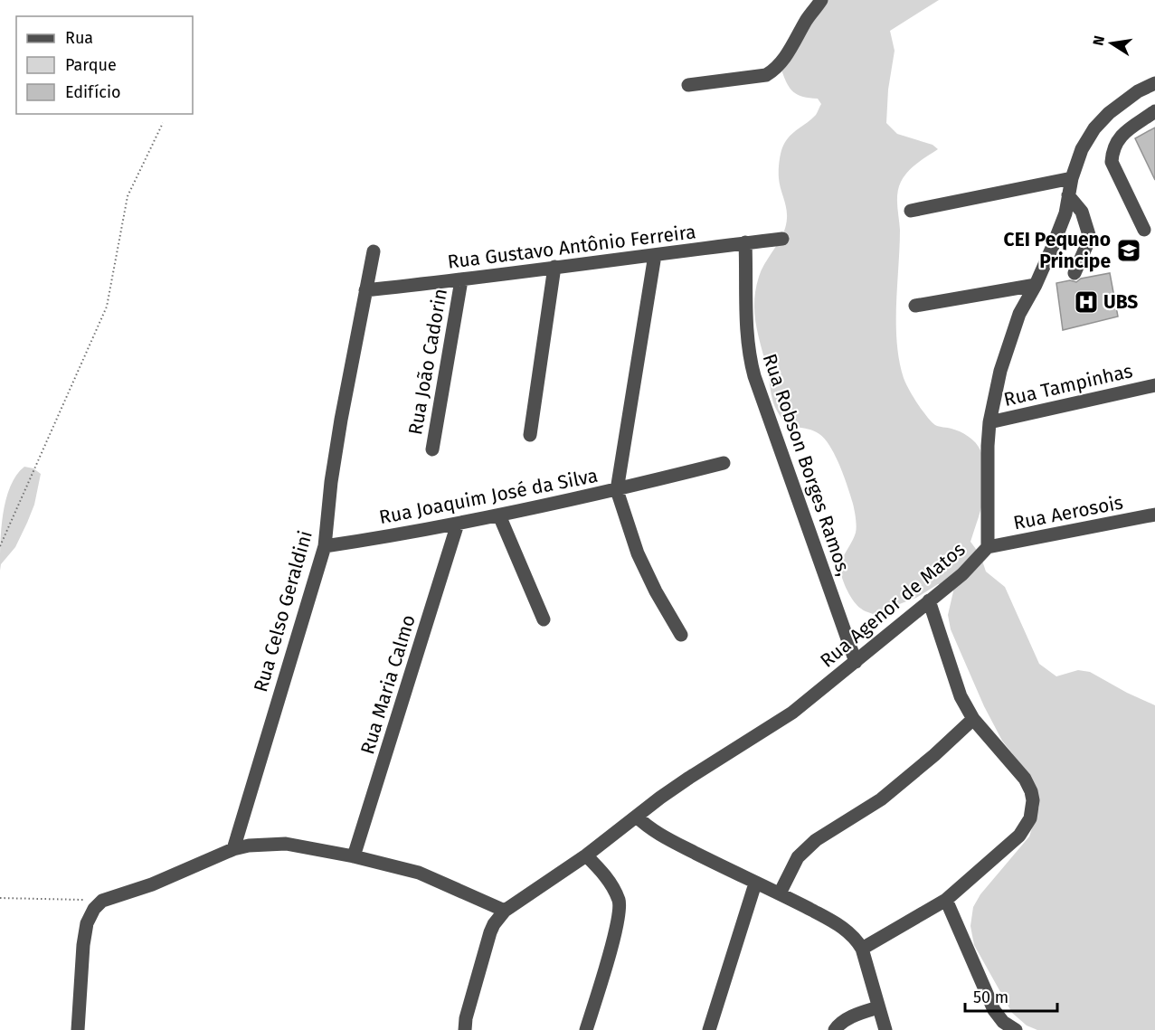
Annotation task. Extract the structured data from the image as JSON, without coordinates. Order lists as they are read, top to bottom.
{
  "streets": {
    "street": [
      "Rua Gustavo Antônio Ferreira",
      "Rua João Cadorin",
      "Rua Tampinhas",
      "Rua Robson Borges Ramos,",
      "Rua Joaquim José da Silva",
      "Rua Aerosois",
      "Rua Agenor de Matos",
      "Rua Celso Geraldini",
      "Rua Maria Calmo"
    ]
  },
  "crossings": [
    ["Rua Gustavo Antônio Ferreira", "Rua João Cadorin"],
    ["Rua Gustavo Antônio Ferreira", "Rua Robson Borges Ramos,"],
    ["Rua Gustavo Antônio Ferreira", "Rua Joaquim José da Silva"],
    ["Rua Gustavo Antônio Ferreira", "Rua Celso Geraldini"],
    ["Rua Tampinhas", "Rua Agenor de Matos"],
    ["Rua Robson Borges Ramos,", "Rua Agenor de Matos"],
    ["Rua Joaquim José da Silva", "Rua Celso Geraldini"],
    ["Rua Joaquim José da Silva", "Rua Maria Calmo"],
    ["Rua Aerosois", "Rua Agenor de Matos"]
  ],
  "places": {
    "school or university": ["CEI Pequeno Principe"],
    "hospital": ["UBS"]
  },
  "legend": ["Rua", "Parque", "Edifício"],
  "scale_bar": "50 m",
  "north": "left"
}
